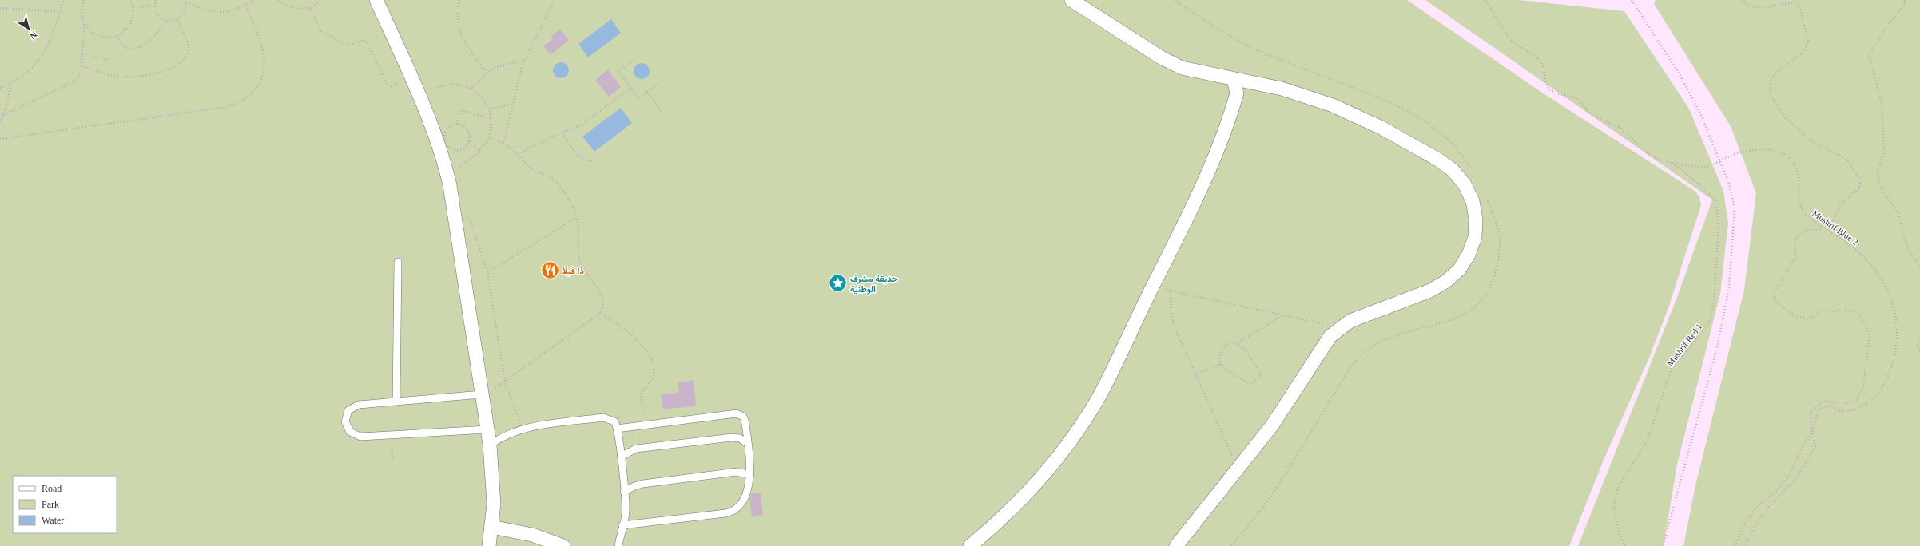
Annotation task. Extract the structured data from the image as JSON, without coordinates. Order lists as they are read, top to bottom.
{
  "streets": {
    "path": ["Mushrif Blue 2", "Mushrif Red 1"]
  },
  "crossings": [
    ["Mushrif Blue 2", "Mushrif Red 1"]
  ],
  "places": {
    "restaurant": ["ذا فيلا"],
    "place": ["حديقة مشرف الوطنية"]
  },
  "legend": ["Road", "Park", "Water"],
  "north": "bottom right"
}
